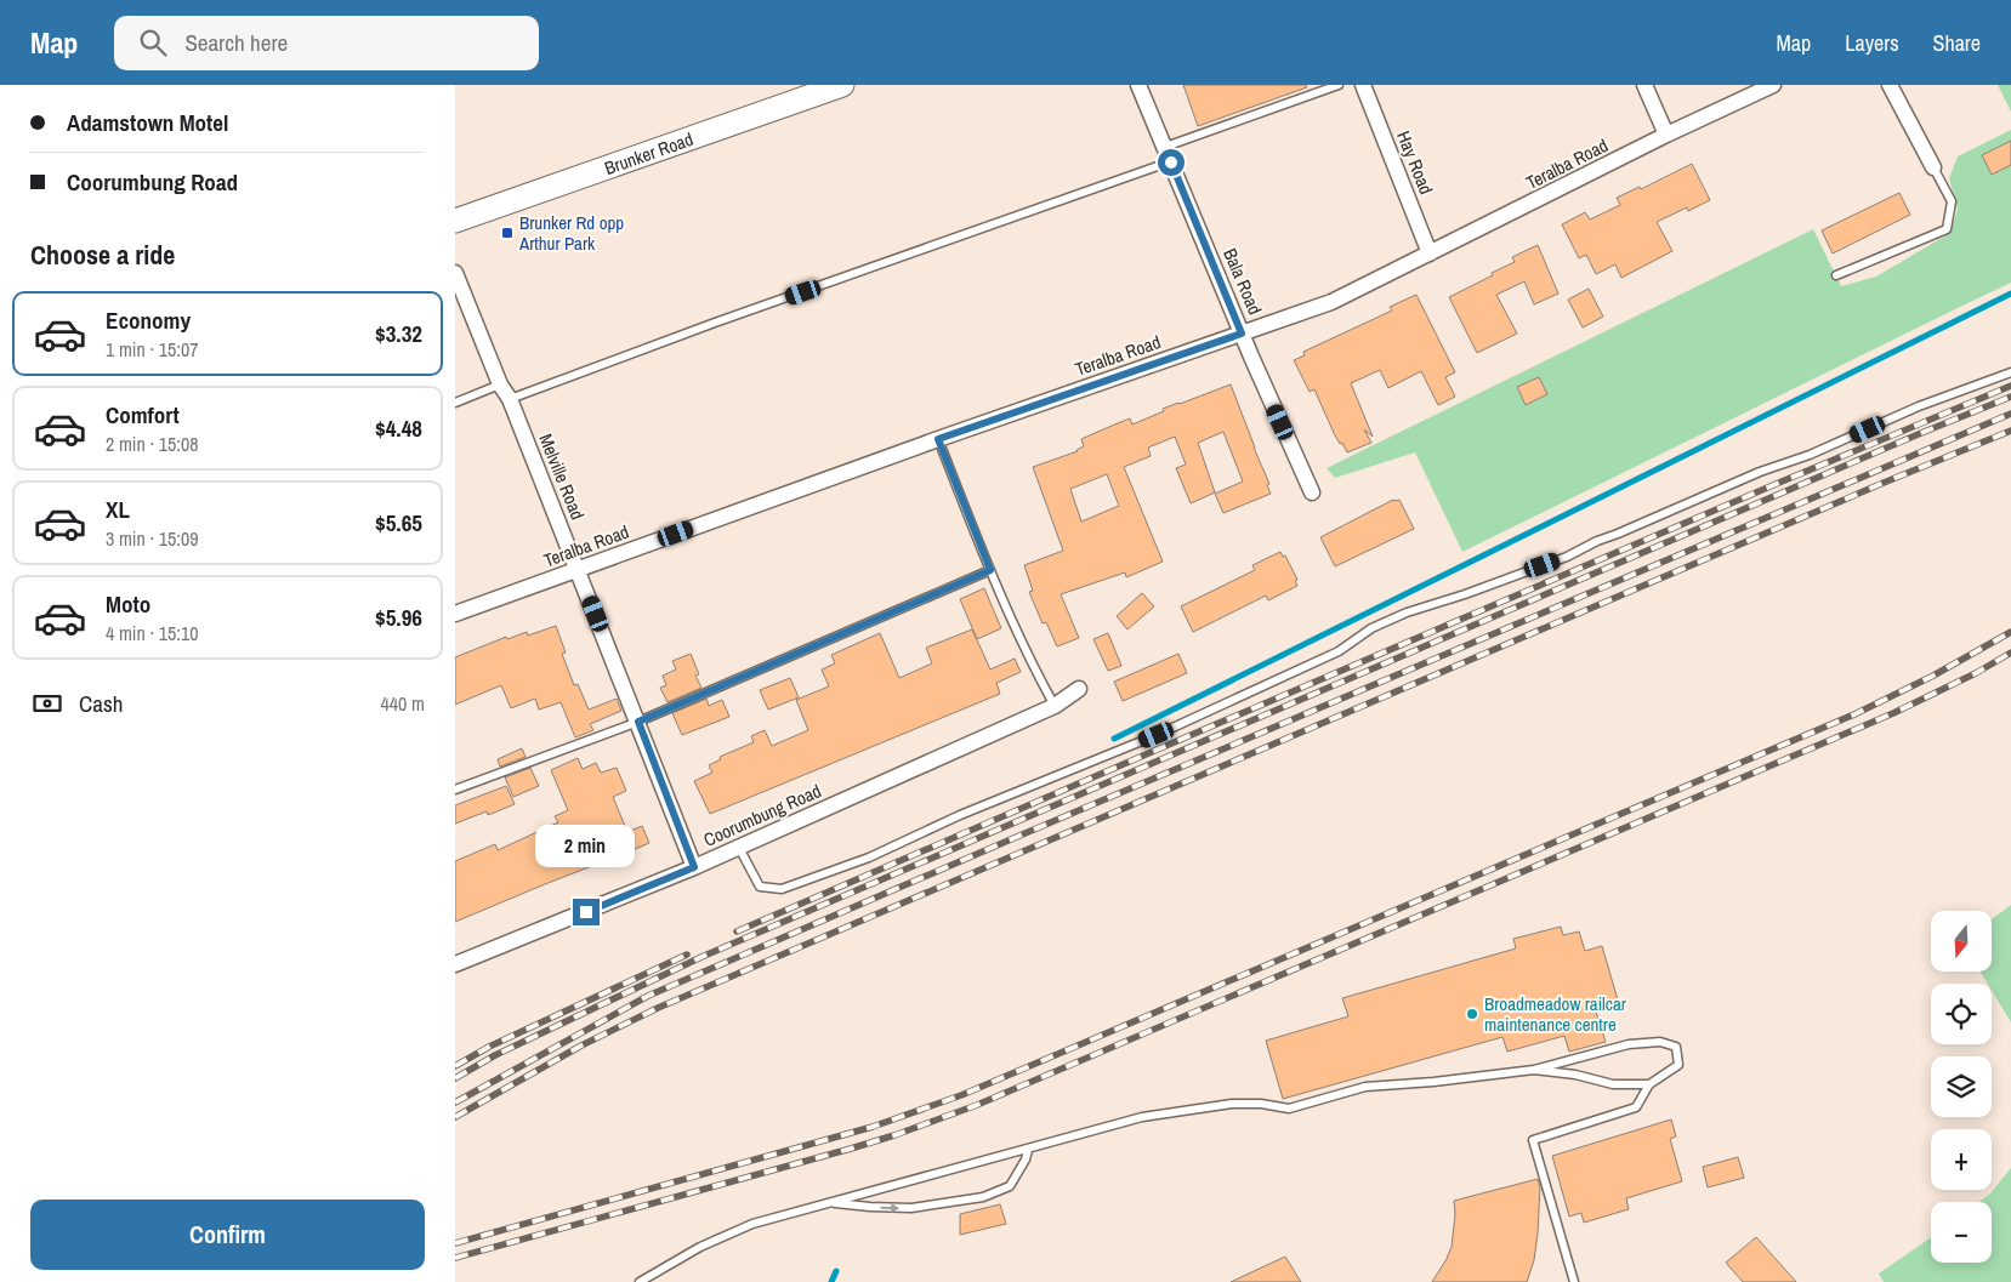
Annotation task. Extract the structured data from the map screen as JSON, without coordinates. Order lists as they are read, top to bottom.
{
  "streets": {
    "main road": ["Brunker Road"],
    "street": [
      "Hay Road",
      "Teralba Road",
      "Bala Road",
      "Melville Road",
      "Coorumbung Road"
    ]
  },
  "crossings": [
    ["Hay Road", "Teralba Road"],
    ["Teralba Road", "Bala Road"],
    ["Teralba Road", "Melville Road"],
    ["Melville Road", "Coorumbung Road"]
  ],
  "places": {
    "transit": ["Brunker Rd opp Arthur Park"],
    "other": ["Broadmeadow railcar maintenance centre"]
  },
  "north": "bottom",
  "page": {
    "header": "Map",
    "search": "Search here",
    "nav": ["Map", "Layers", "Share"],
    "banner": ["Adamstown Motel", "Coorumbung Road"],
    "heading": "Choose a ride",
    "list": [
      {
        "name": "Economy",
        "note": "1 min · 15:07",
        "value": "$3.32"
      },
      {
        "name": "Comfort",
        "note": "2 min · 15:08",
        "value": "$4.48"
      },
      {
        "name": "XL",
        "note": "3 min · 15:09",
        "value": "$5.65"
      },
      {
        "name": "Moto",
        "note": "4 min · 15:10",
        "value": "$5.96"
      }
    ],
    "pay": ["Cash", "440 m"],
    "bubble": "2 min",
    "map_buttons": ["+", "−"],
    "buttons": "Confirm"
  }
}
